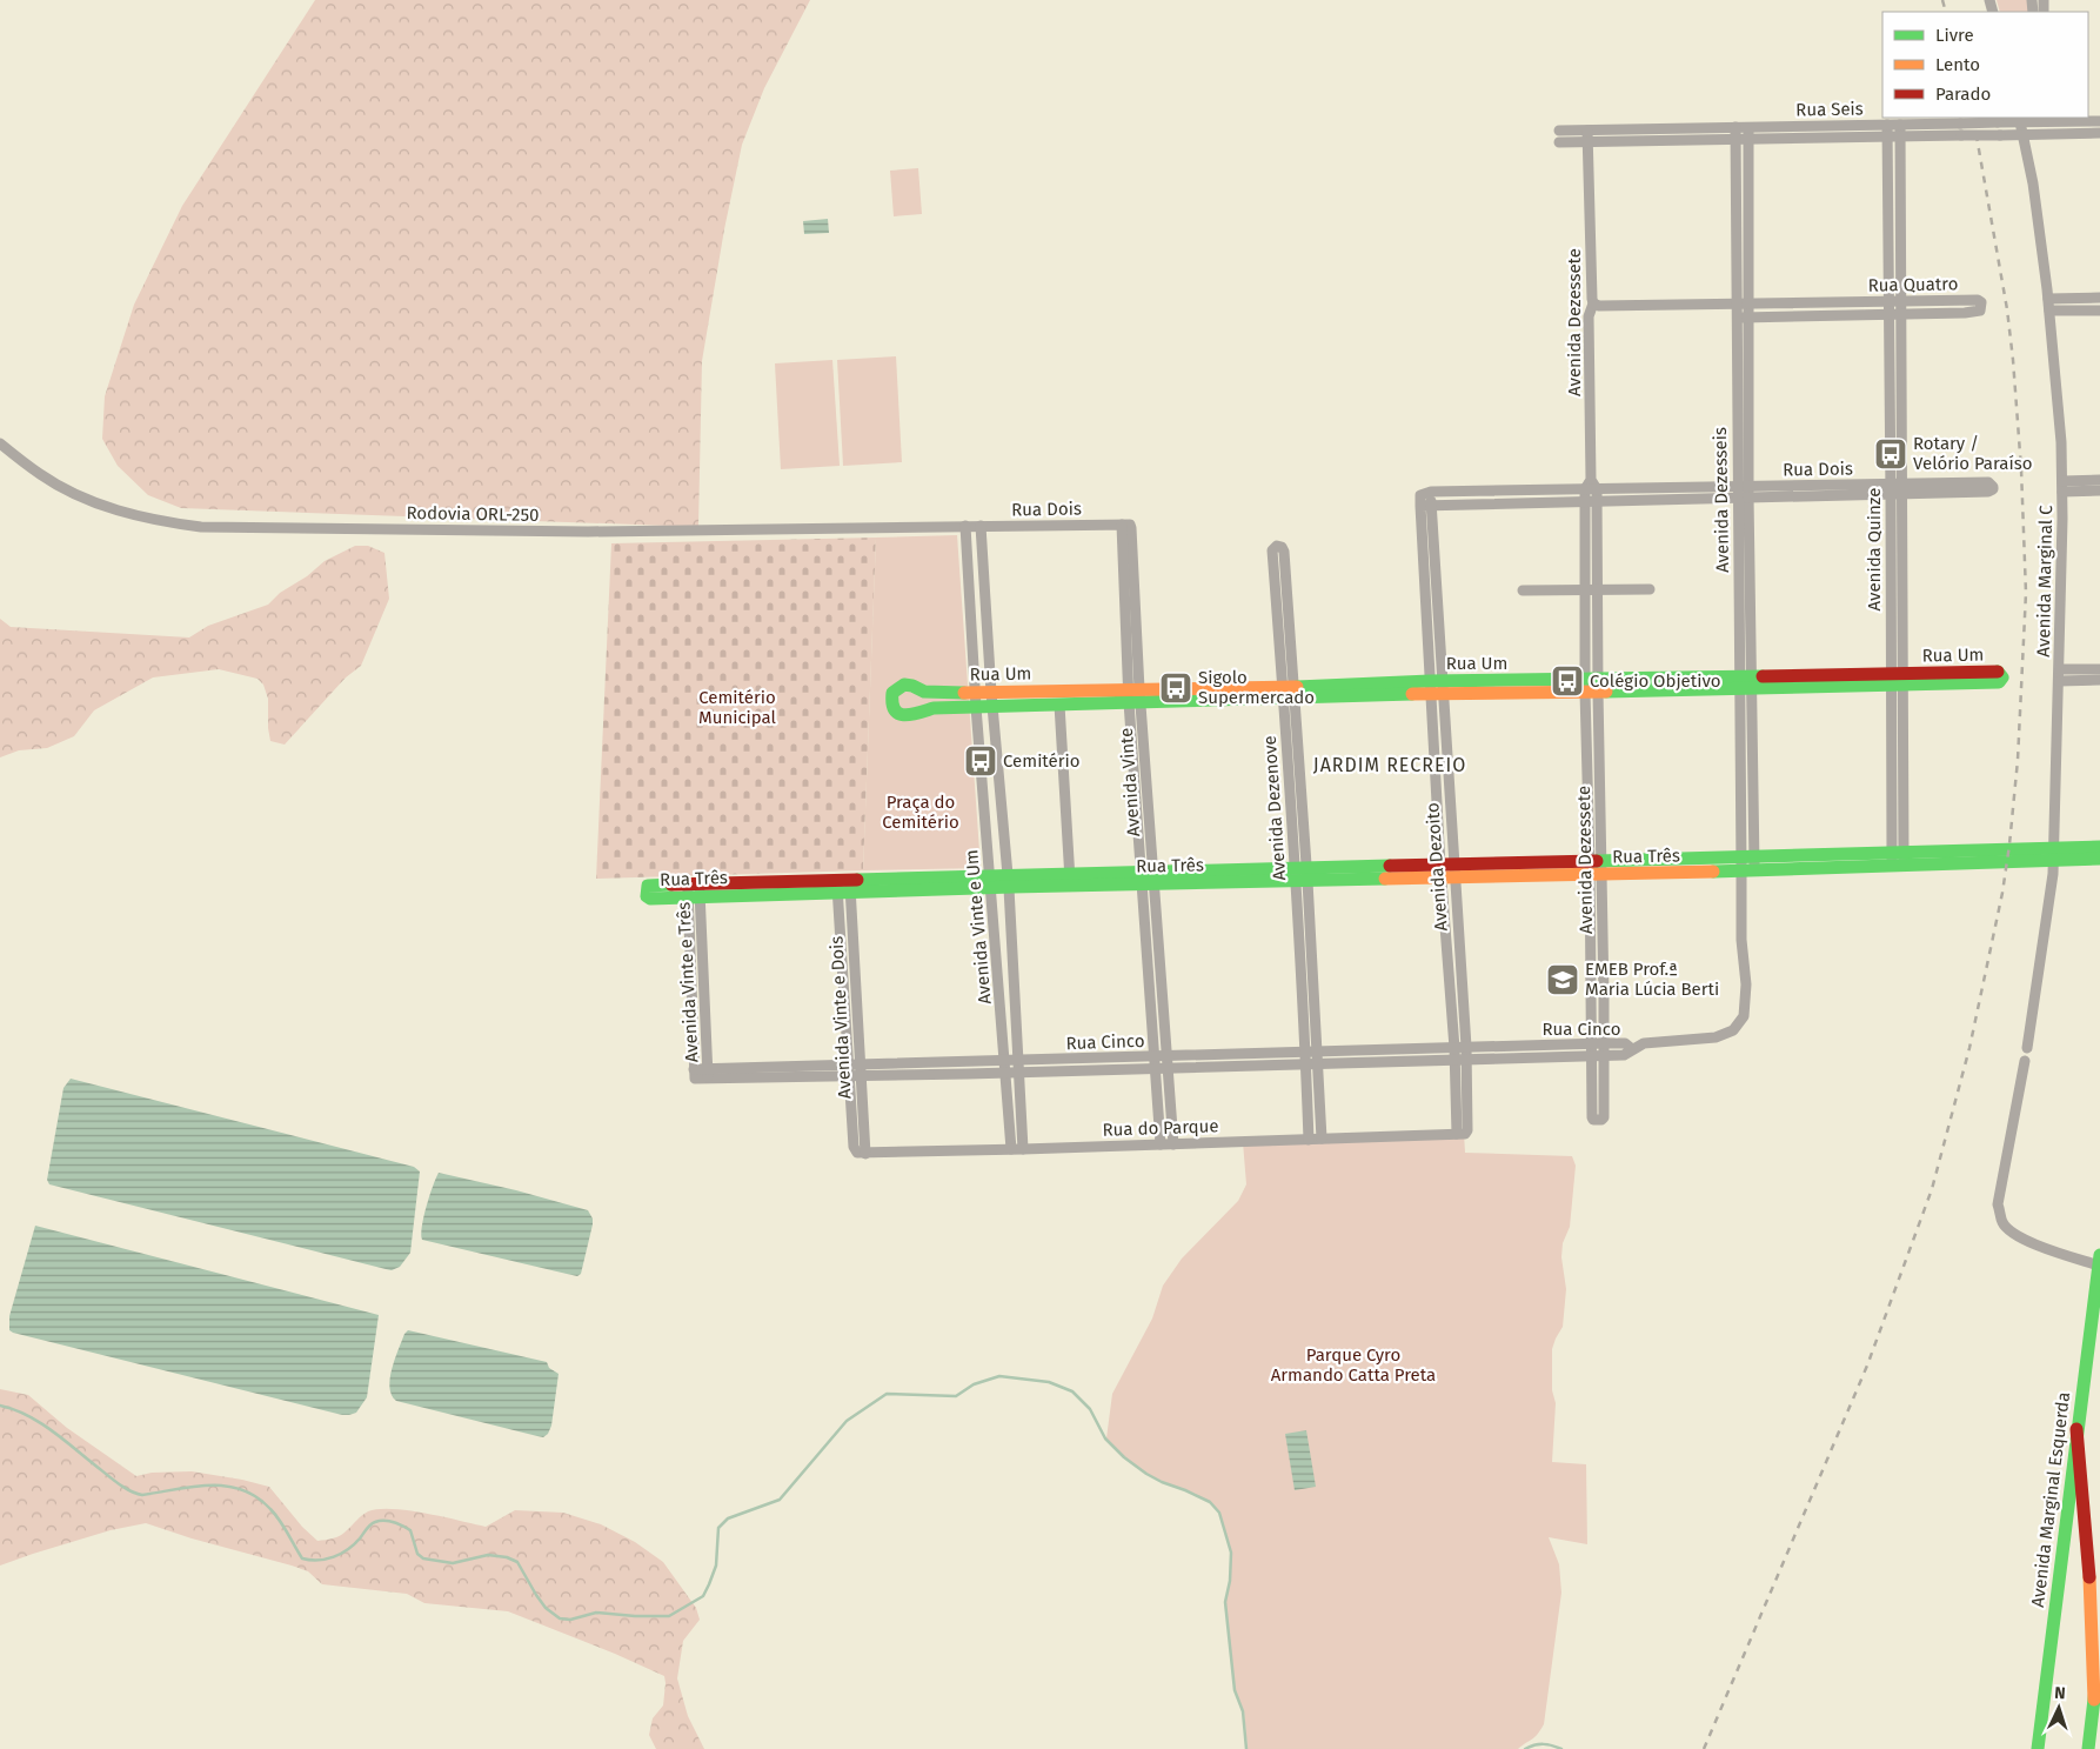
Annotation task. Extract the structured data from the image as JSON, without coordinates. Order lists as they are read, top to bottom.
{
  "streets": {
    "main road": ["Rua Um", "Rua Três", "Avenida Marginal Esquerda"],
    "street": [
      "Rua Seis",
      "Rua Quatro",
      "Avenida Dezessete",
      "Rua Dois",
      "Avenida Dezesseis",
      "Rodovia ORL-250",
      "Avenida Quinze",
      "Avenida Marginal C",
      "Avenida Vinte",
      "Avenida Dezenove",
      "Avenida Dezoito",
      "Avenida Vinte e Um",
      "Avenida Vinte e Três",
      "Avenida Vinte e Dois",
      "Rua Cinco",
      "Rua do Parque"
    ]
  },
  "crossings": [
    ["Rua Seis", "Avenida Dezessete"],
    ["Rua Seis", "Avenida Dezesseis"],
    ["Rua Seis", "Avenida Quinze"],
    ["Rua Seis", "Avenida Marginal C"],
    ["Rua Quatro", "Avenida Dezessete"],
    ["Rua Quatro", "Avenida Dezesseis"],
    ["Rua Quatro", "Avenida Quinze"],
    ["Avenida Dezessete", "Rua Dois"],
    ["Avenida Dezessete", "Rua Um"],
    ["Avenida Dezessete", "Rua Três"],
    ["Avenida Dezessete", "Rua Cinco"],
    ["Rua Dois", "Avenida Dezesseis"],
    ["Rua Dois", "Rodovia ORL-250"],
    ["Rua Dois", "Avenida Quinze"],
    ["Rua Dois", "Avenida Vinte"],
    ["Rua Dois", "Avenida Dezoito"],
    ["Rua Dois", "Avenida Vinte e Um"],
    ["Avenida Dezesseis", "Rua Um"],
    ["Avenida Dezesseis", "Rua Três"],
    ["Avenida Dezesseis", "Rua Cinco"],
    ["Rodovia ORL-250", "Avenida Vinte e Um"],
    ["Avenida Quinze", "Rua Um"],
    ["Avenida Quinze", "Rua Três"],
    ["Avenida Marginal C", "Rua Três"],
    ["Rua Um", "Avenida Vinte"],
    ["Rua Um", "Avenida Dezenove"],
    ["Rua Um", "Avenida Dezoito"],
    ["Rua Um", "Avenida Vinte e Um"],
    ["Avenida Vinte", "Rua Três"],
    ["Avenida Vinte", "Rua Cinco"],
    ["Avenida Vinte", "Rua do Parque"],
    ["Avenida Dezenove", "Rua Três"],
    ["Avenida Dezenove", "Rua Cinco"],
    ["Avenida Dezenove", "Rua do Parque"],
    ["Rua Três", "Avenida Dezoito"],
    ["Rua Três", "Avenida Vinte e Um"],
    ["Rua Três", "Avenida Vinte e Três"],
    ["Rua Três", "Avenida Vinte e Dois"],
    ["Avenida Dezoito", "Rua Cinco"],
    ["Avenida Dezoito", "Rua do Parque"],
    ["Avenida Vinte e Um", "Rua Cinco"],
    ["Avenida Vinte e Um", "Rua do Parque"],
    ["Avenida Vinte e Três", "Rua Cinco"],
    ["Avenida Vinte e Dois", "Rua Cinco"],
    ["Avenida Vinte e Dois", "Rua do Parque"]
  ],
  "districts": ["JARDIM RECREIO"],
  "parks": ["Cemitério Municipal", "Praça do Cemitério", "Parque Cyro Armando Catta Preta"],
  "places": {
    "bus stop": [
      "Rotary / Velório Paraíso",
      "Colégio Objetivo",
      "Sigolo Supermercado",
      "Cemitério"
    ],
    "school or university": ["EMEB Prof.ª Maria Lúcia Berti"]
  },
  "legend": ["Livre", "Lento", "Parado"],
  "north": "top"
}
